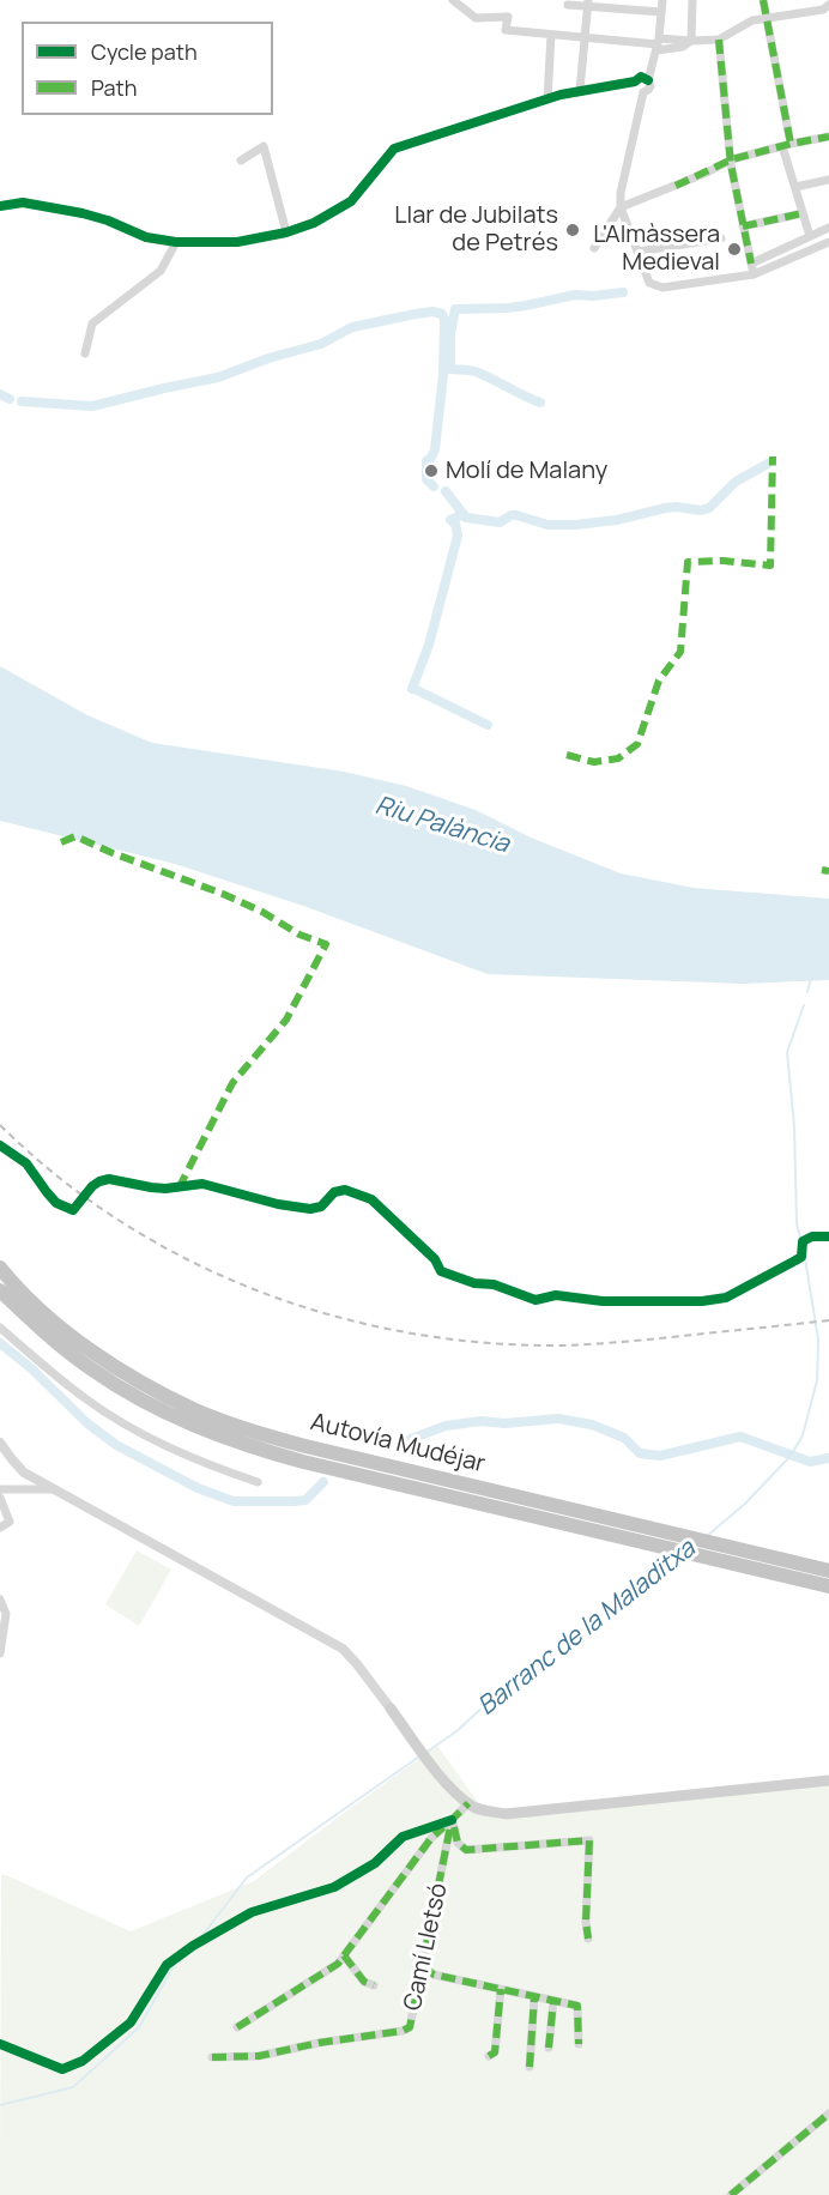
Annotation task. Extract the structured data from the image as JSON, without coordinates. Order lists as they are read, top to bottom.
{
  "streets": {
    "highway": ["Autovía Mudéjar"],
    "street": ["Camí Lletsó"]
  },
  "water": ["Riu Palància", "Barranc de la Maladitxa"],
  "places": ["Llar de Jubilats de Petrés", "L'Almàssera Medieval", "Molí de Malany"],
  "legend": ["Cycle path", "Path"]
}
